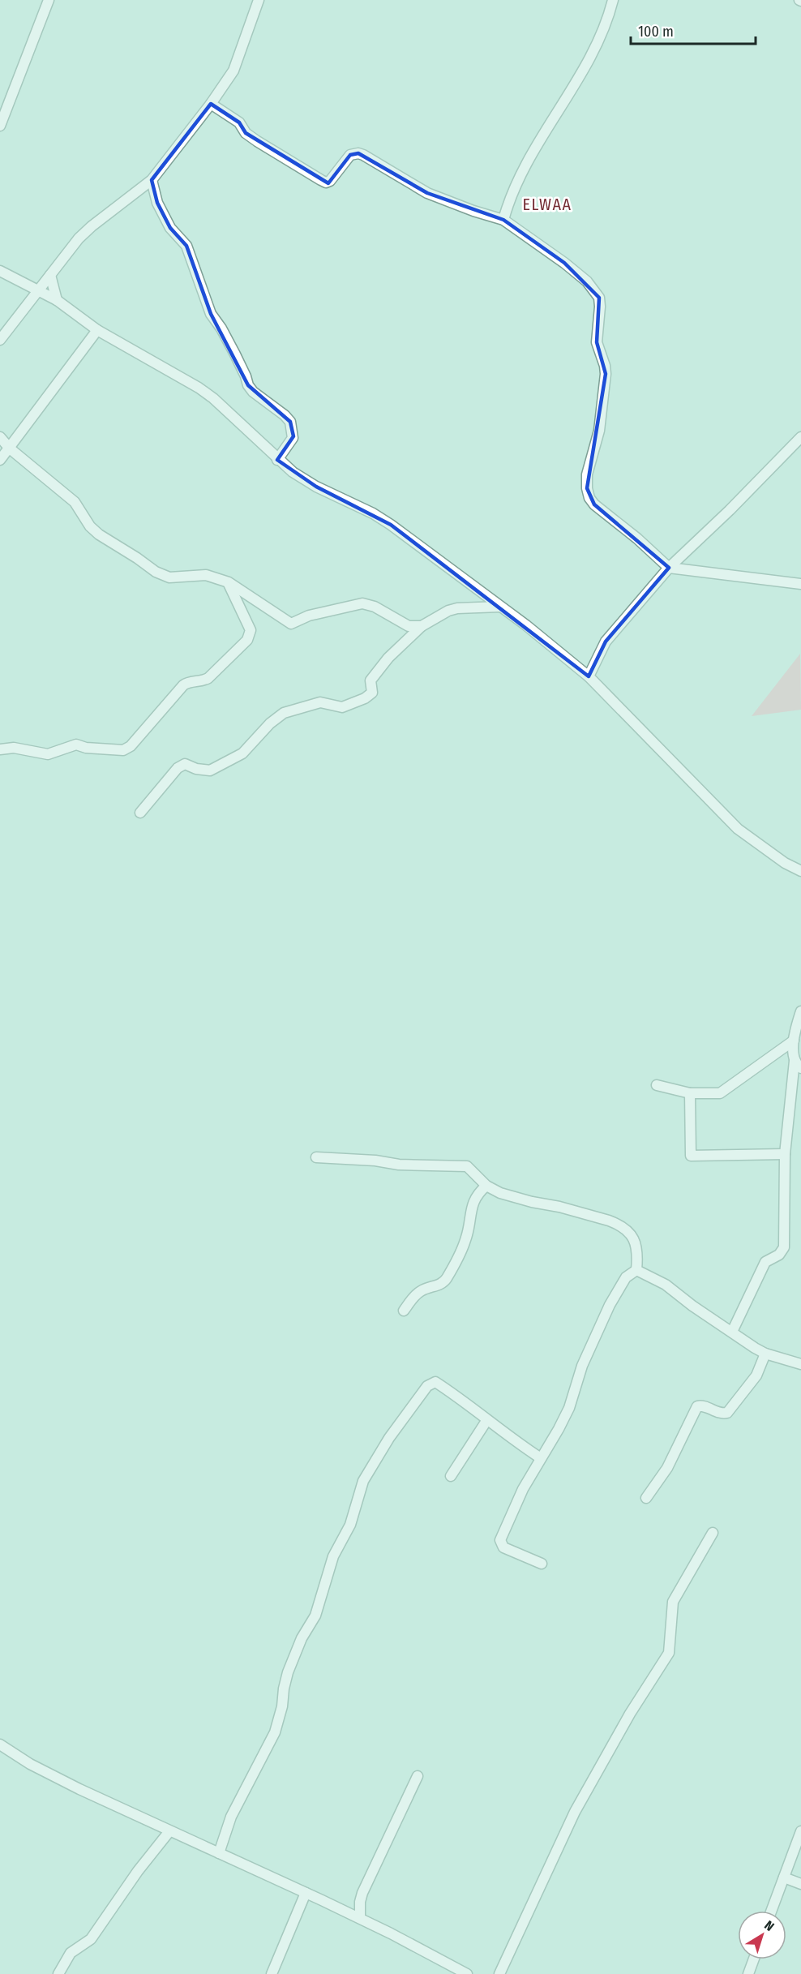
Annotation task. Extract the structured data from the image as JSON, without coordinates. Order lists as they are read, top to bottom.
{
  "districts": ["ELWAA"],
  "scale_bar": "100 m",
  "north": "top right"
}
